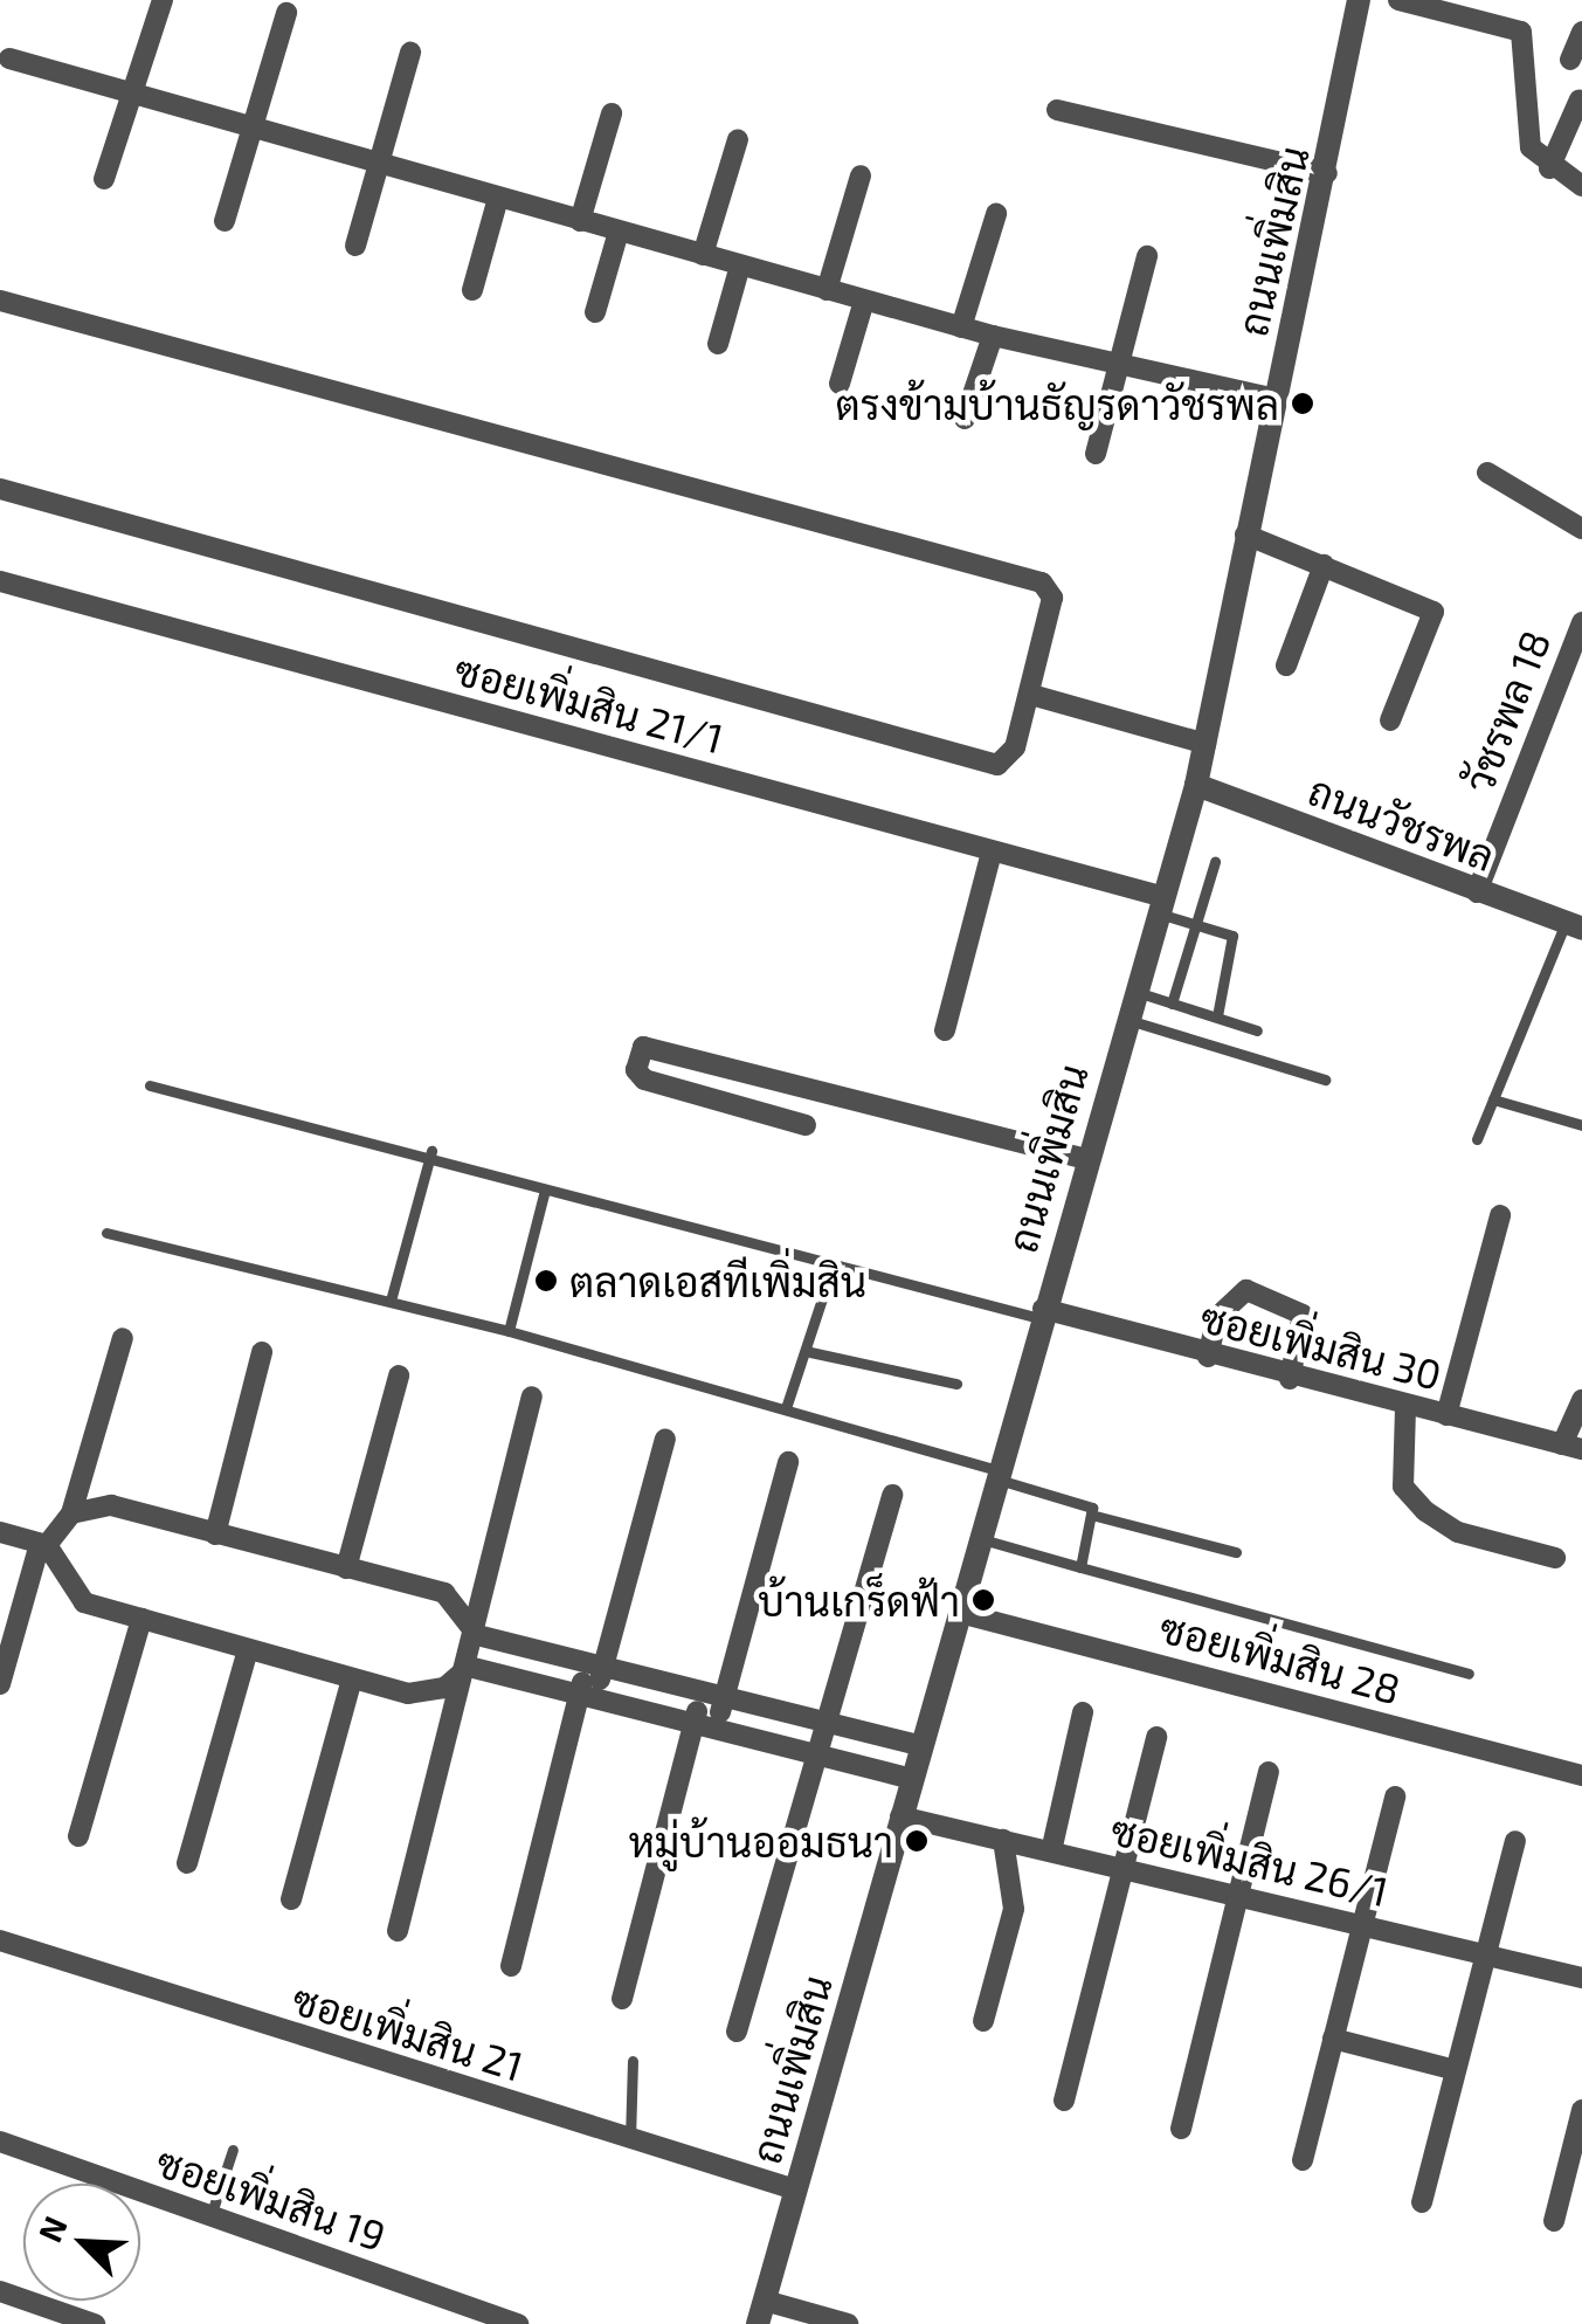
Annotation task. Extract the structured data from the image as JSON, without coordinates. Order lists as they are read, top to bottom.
{
  "streets": {
    "street": [
      "ถนนเพิ่มสิน",
      "ซอยเพิ่มสิน 21/1",
      "วัชรพล 18",
      "ถนนวัชรพล",
      "ซอยเพิ่มสิน 30",
      "ซอยเพิ่มสิน 28",
      "ซอยเพิ่มสิน 26/1",
      "ซอยเพิ่มสิน 21",
      "ซอยเพิ่มสิน 19"
    ]
  },
  "crossings": [
    ["ถนนเพิ่มสิน", "ซอยเพิ่มสิน 21/1"],
    ["ถนนเพิ่มสิน", "ถนนวัชรพล"],
    ["ถนนเพิ่มสิน", "ซอยเพิ่มสิน 30"],
    ["ถนนเพิ่มสิน", "ซอยเพิ่มสิน 28"],
    ["ถนนเพิ่มสิน", "ซอยเพิ่มสิน 26/1"],
    ["ถนนเพิ่มสิน", "ซอยเพิ่มสิน 21"],
    ["วัชรพล 18", "ถนนวัชรพล"]
  ],
  "places": [
    "ตรงข้ามบ้านธัญรดาวัชรพล",
    "ตลาดเอสทีเพิ่มสิน",
    "บ้านเกร็ดฟ้า",
    "หมู่บ้านออมธนา"
  ],
  "north": "top left"
}
